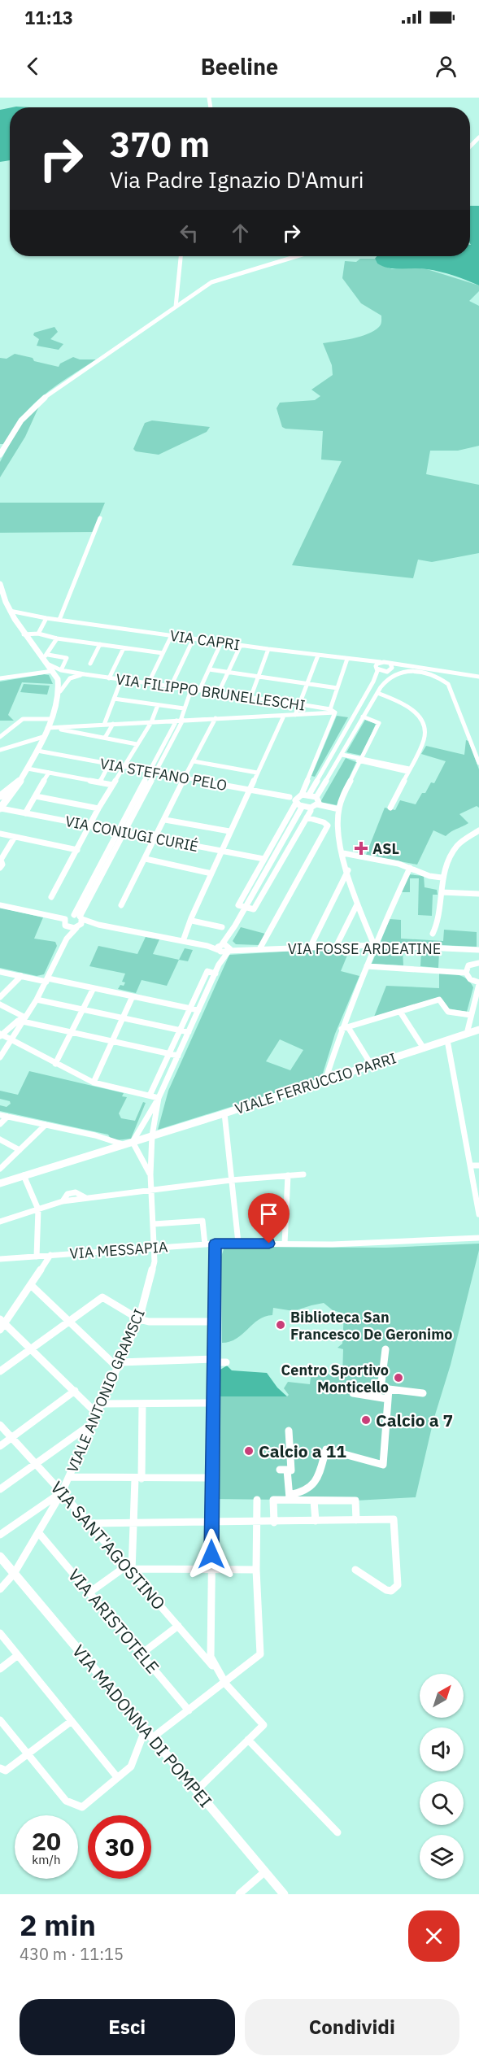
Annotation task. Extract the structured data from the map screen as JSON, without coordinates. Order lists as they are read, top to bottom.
{
  "streets": {
    "street": [
      "VIA CAPRI",
      "VIA FILIPPO BRUNELLESCHI",
      "VIA STEFANO PELO",
      "VIA CONIUGI CURIÉ",
      "VIA FOSSE ARDEATINE",
      "VIALE FERRUCCIO PARRI",
      "VIA MESSAPIA",
      "VIALE ANTONIO GRAMSCI",
      "VIA SANT'AGOSTINO",
      "VIA ARISTOTELE",
      "VIA MADONNA DI POMPEI"
    ]
  },
  "crossings": [
    ["VIA FOSSE ARDEATINE", "VIALE ANTONIO GRAMSCI"],
    ["VIALE FERRUCCIO PARRI", "VIALE ANTONIO GRAMSCI"],
    ["VIA MESSAPIA", "VIALE ANTONIO GRAMSCI"],
    ["VIALE ANTONIO GRAMSCI", "VIA SANT'AGOSTINO"],
    ["VIALE ANTONIO GRAMSCI", "VIA ARISTOTELE"],
    ["VIALE ANTONIO GRAMSCI", "VIA MADONNA DI POMPEI"]
  ],
  "places": {
    "health": ["ASL"],
    "other": [
      "Biblioteca San Francesco De Geronimo",
      "Centro Sportivo Monticello",
      "Calcio a 7",
      "Calcio a 11"
    ]
  },
  "north": "top right",
  "page": {
    "status": "11:13",
    "header": "Beeline",
    "turn": ["370 m", "Via Padre Ignazio D'Amuri"],
    "speed": "20 km/h",
    "limit": "30",
    "heading": ["2 min", "430 m · 11:15"],
    "buttons": ["Esci", "Condividi"]
  }
}
